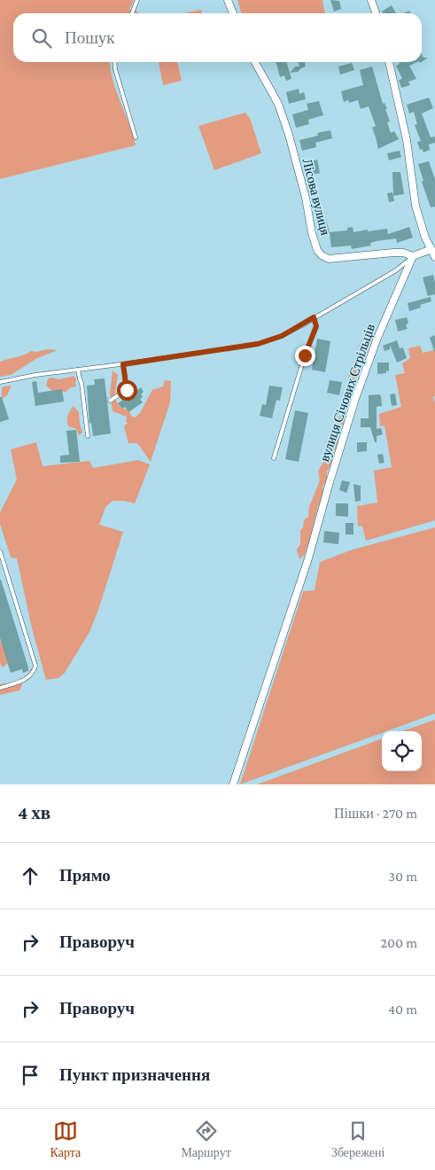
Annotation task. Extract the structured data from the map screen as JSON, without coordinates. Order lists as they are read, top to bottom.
{
  "streets": {
    "street": ["Лісова вулиця", "вулиця Січових Стрільців"]
  },
  "crossings": [
    ["Лісова вулиця", "вулиця Січових Стрільців"]
  ],
  "page": {
    "search": "Пошук",
    "heading": ["4 хв", "Пішки · 270 m"],
    "list": [
      ["Прямо", "30 m"],
      ["Праворуч", "200 m"],
      ["Праворуч", "40 m"],
      "Пункт призначення"
    ],
    "nav": ["Карта", "Маршрут", "Збережені"]
  }
}
